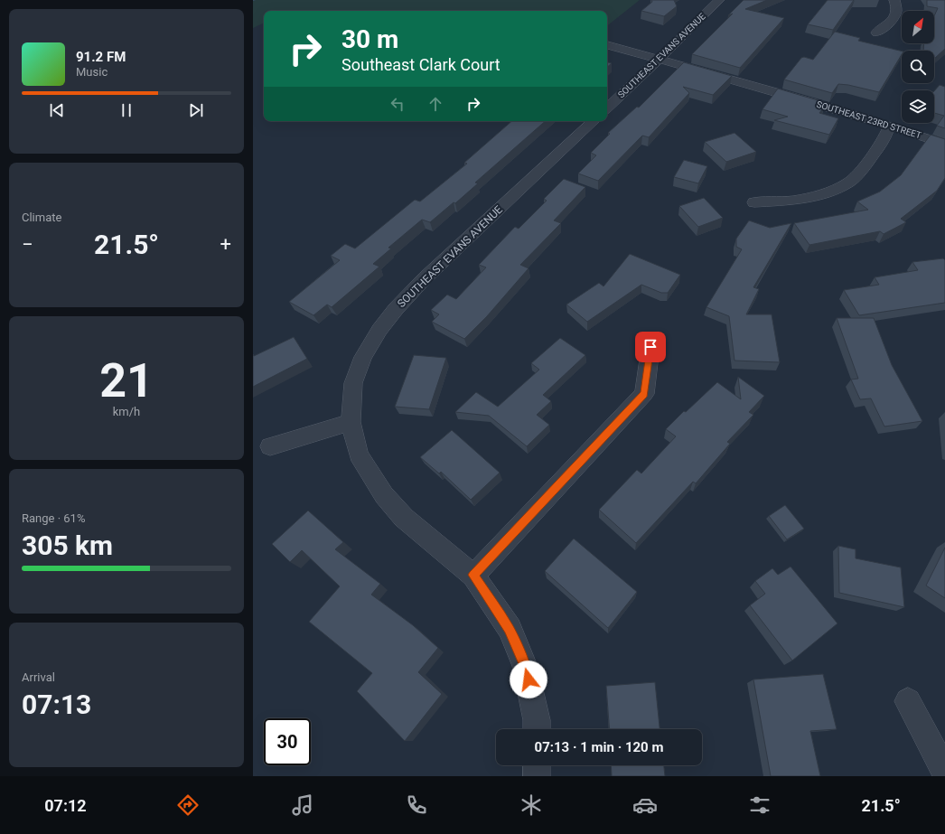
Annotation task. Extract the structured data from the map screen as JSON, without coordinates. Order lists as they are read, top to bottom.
{
  "streets": {
    "street": ["SOUTHEAST EVANS AVENUE", "SOUTHEAST 23RD STREET"]
  },
  "crossings": [
    ["SOUTHEAST EVANS AVENUE", "SOUTHEAST 23RD STREET"]
  ],
  "north": "top right",
  "page": {
    "turn": ["30 m", "Southeast Clark Court"],
    "song": ["91.2 FM", "Music"],
    "tile": [
      "Climate",
      ["21", "km/h"],
      ["Range · 61%", "305 km"],
      ["Arrival", "07:13"]
    ],
    "heat": ["−", "21.5°", "+"],
    "limit": "30",
    "trip": "07:13 · 1 min · 120 m",
    "tabs": ["07:12", "21.5°"]
  }
}
